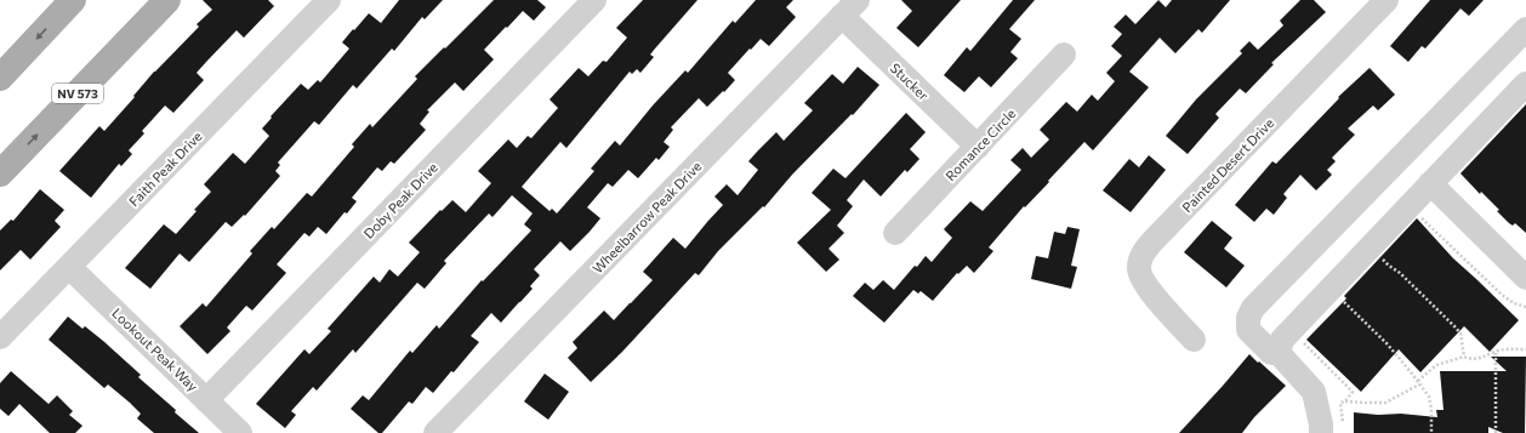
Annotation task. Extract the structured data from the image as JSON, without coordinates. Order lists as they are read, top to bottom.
{
  "streets": {
    "main road": ["NV 573"],
    "street": [
      "Stucker",
      "Romance Circle",
      "Painted Desert Drive",
      "Faith Peak Drive",
      "Doby Peak Drive",
      "Wheelbarrow Peak Drive",
      "Lookout Peak Way"
    ]
  },
  "crossings": [
    ["Stucker", "Romance Circle"],
    ["Stucker", "Wheelbarrow Peak Drive"],
    ["Faith Peak Drive", "Lookout Peak Way"],
    ["Doby Peak Drive", "Lookout Peak Way"]
  ]
}
